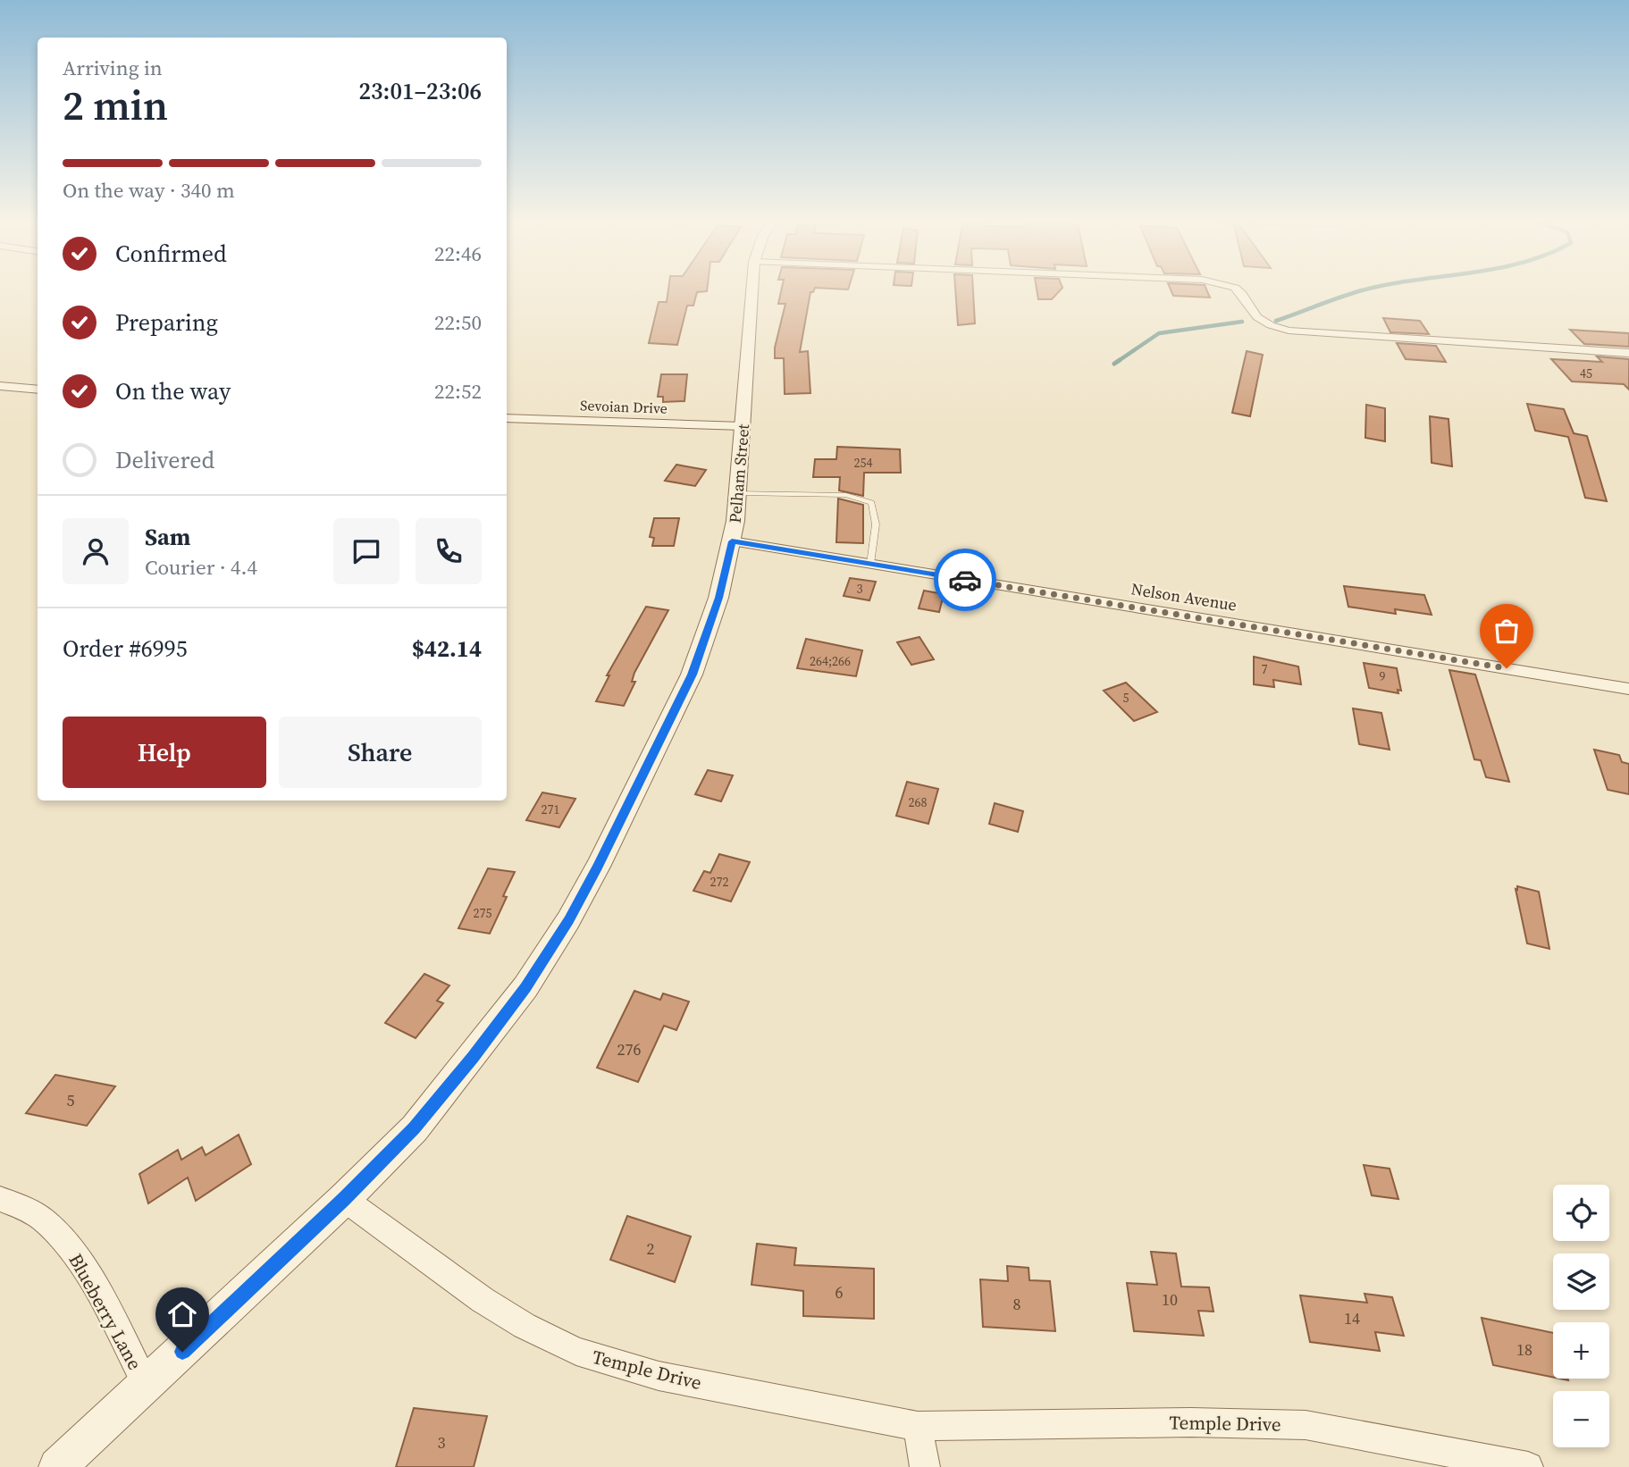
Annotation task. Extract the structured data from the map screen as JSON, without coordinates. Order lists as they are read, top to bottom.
{
  "streets": {
    "street": [
      "Sevoian Drive",
      "Pelham Street",
      "Nelson Avenue",
      "Blueberry Lane",
      "Temple Drive"
    ]
  },
  "crossings": [
    ["Sevoian Drive", "Pelham Street"],
    ["Pelham Street", "Nelson Avenue"],
    ["Pelham Street", "Blueberry Lane"],
    ["Pelham Street", "Temple Drive"]
  ],
  "house_numbers": [
    "45",
    "254",
    "3",
    "264;266",
    "7",
    "9",
    "5",
    "268",
    "271",
    "272",
    "275",
    "276",
    "5",
    "2",
    "6",
    "10",
    "8",
    "14",
    "18",
    "3"
  ],
  "page": {
    "heading": ["2 min", "Arriving in", "23:01–23:06"],
    "panel": [
      "Sam",
      "Courier · 4.4",
      "Order #6995",
      "$42.14"
    ],
    "bar": "On the way · 340 m",
    "list": [
      ["Confirmed", "22:46"],
      ["Preparing", "22:50"],
      ["On the way", "22:52"],
      "Delivered"
    ],
    "buttons": ["Help", "Share"],
    "map_buttons": ["+", "−"]
  }
}
